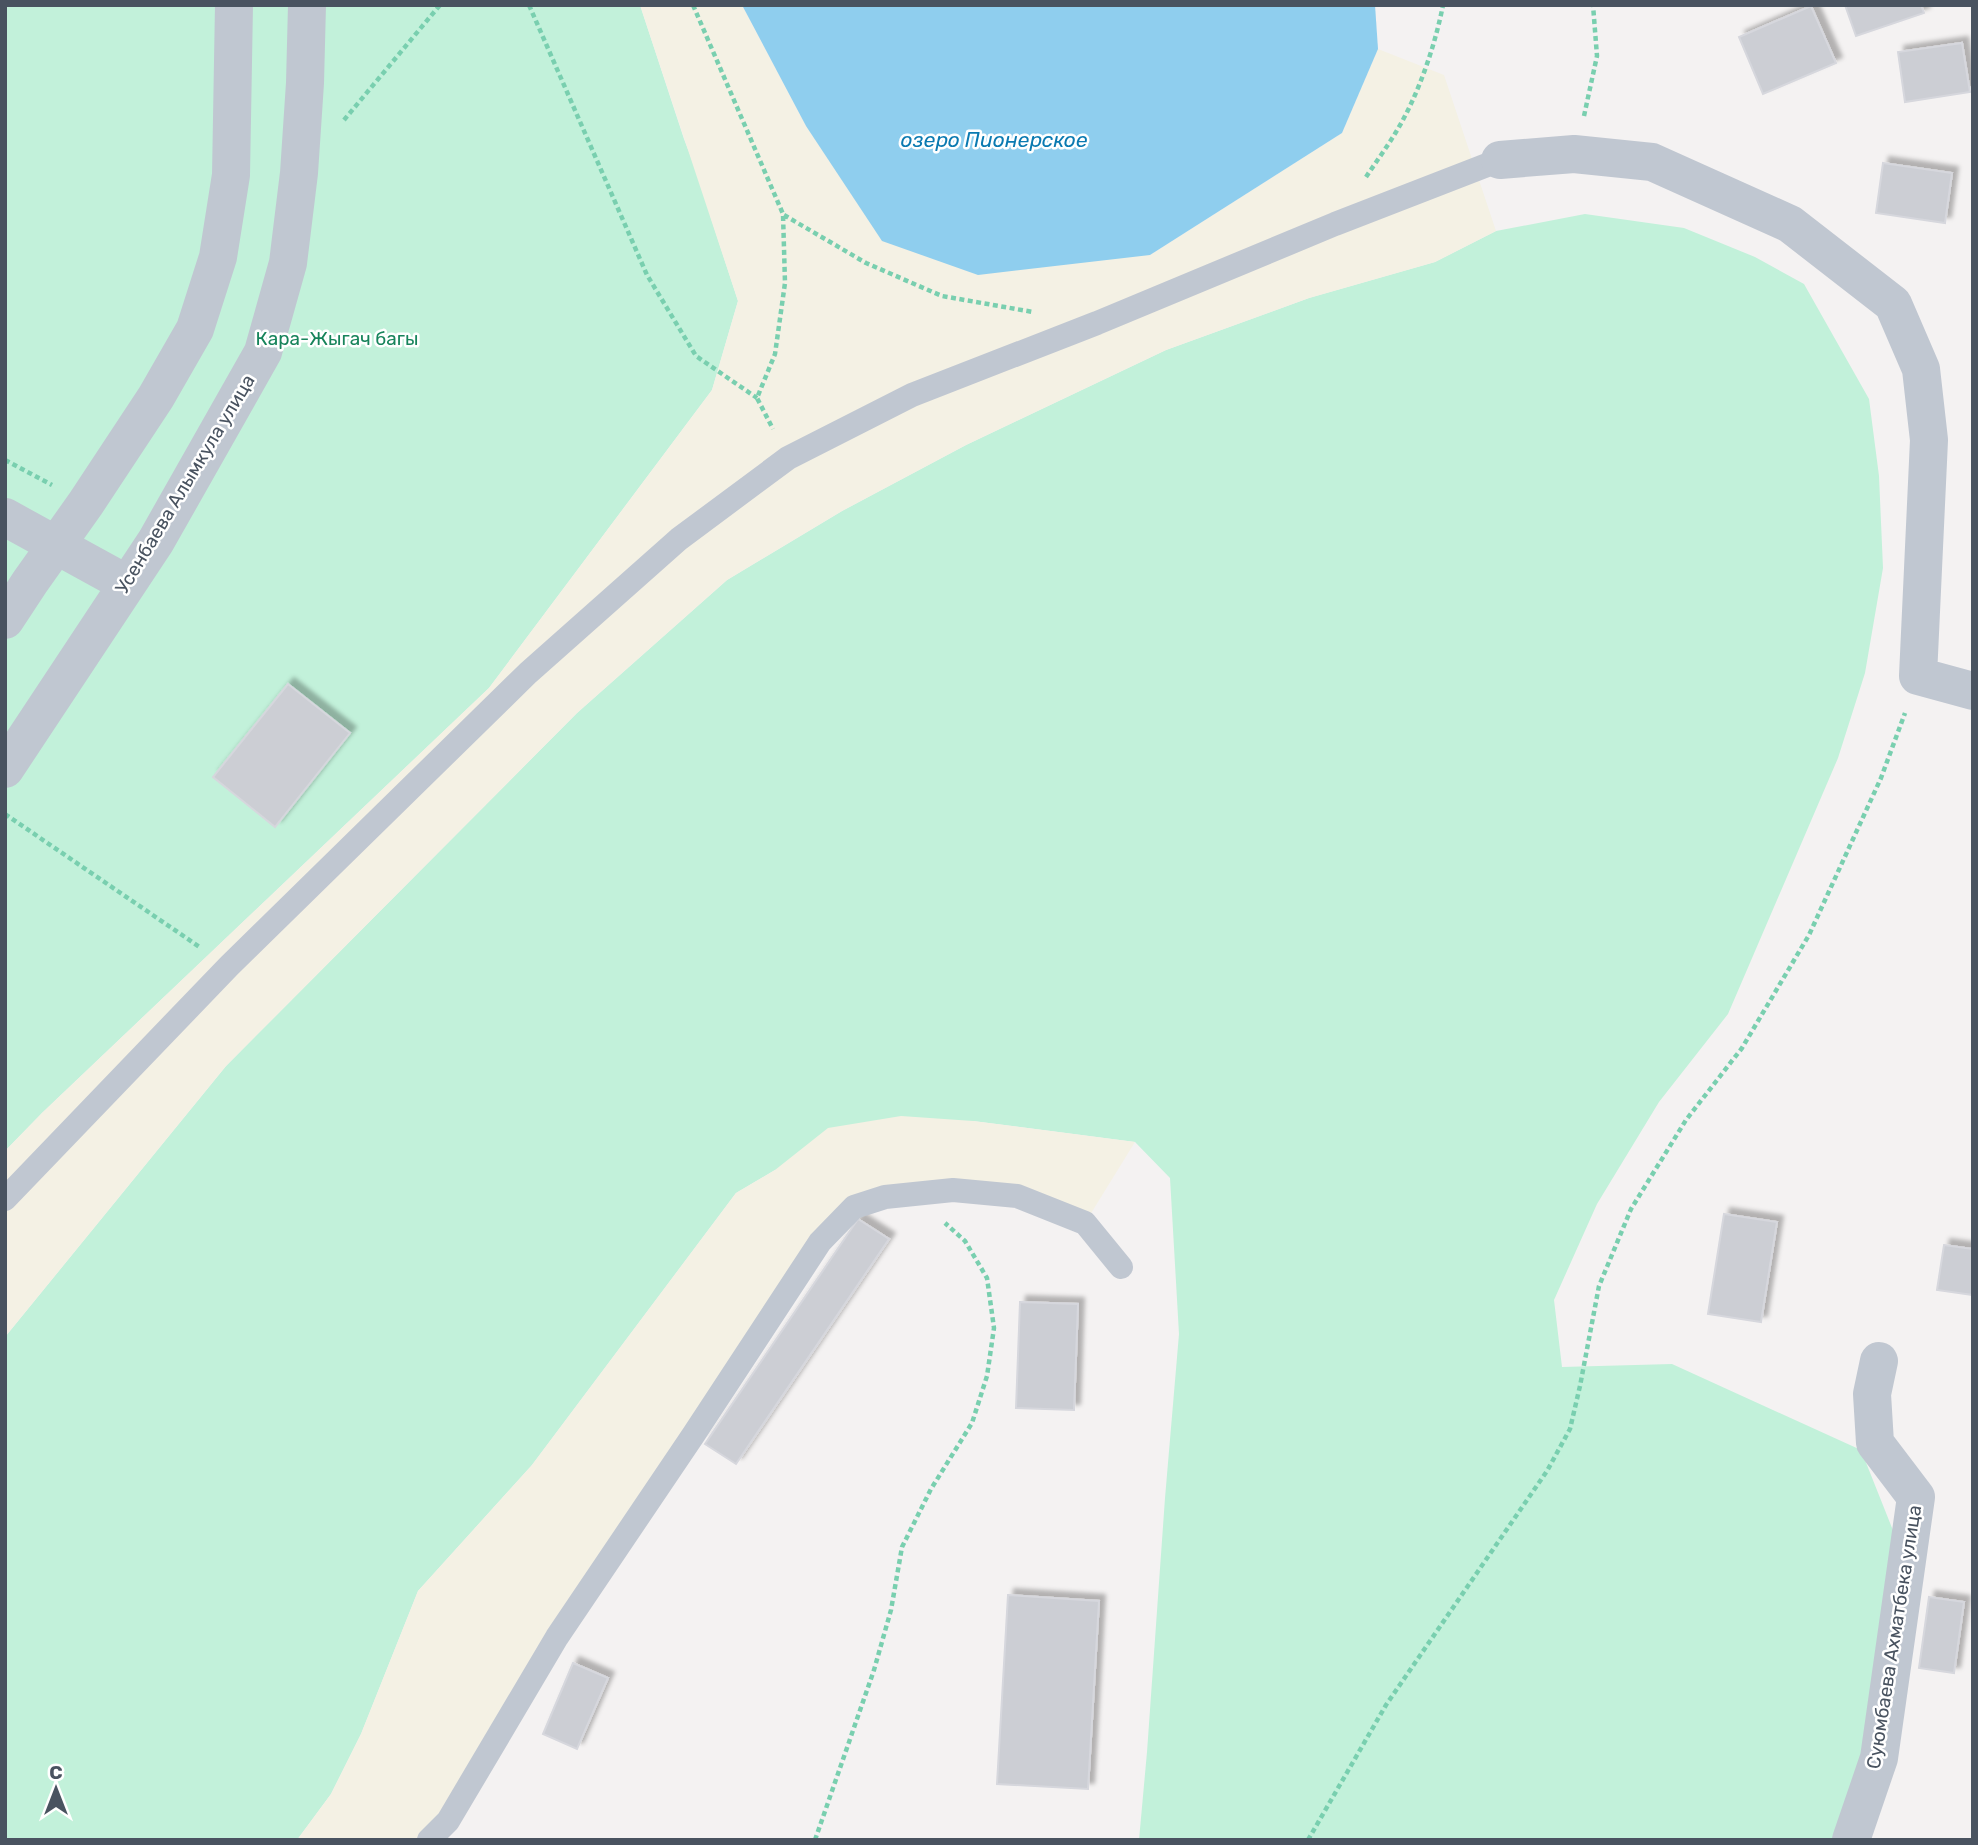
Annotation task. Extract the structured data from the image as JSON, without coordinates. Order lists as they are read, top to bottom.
{
  "streets": {
    "street": ["Усенбаева Алымкула улица", "Суюмбаева Ахматбека улица"]
  },
  "water": ["озеро Пионерское"],
  "parks": ["Кара-Жыгач багы"],
  "north": "top"
}
